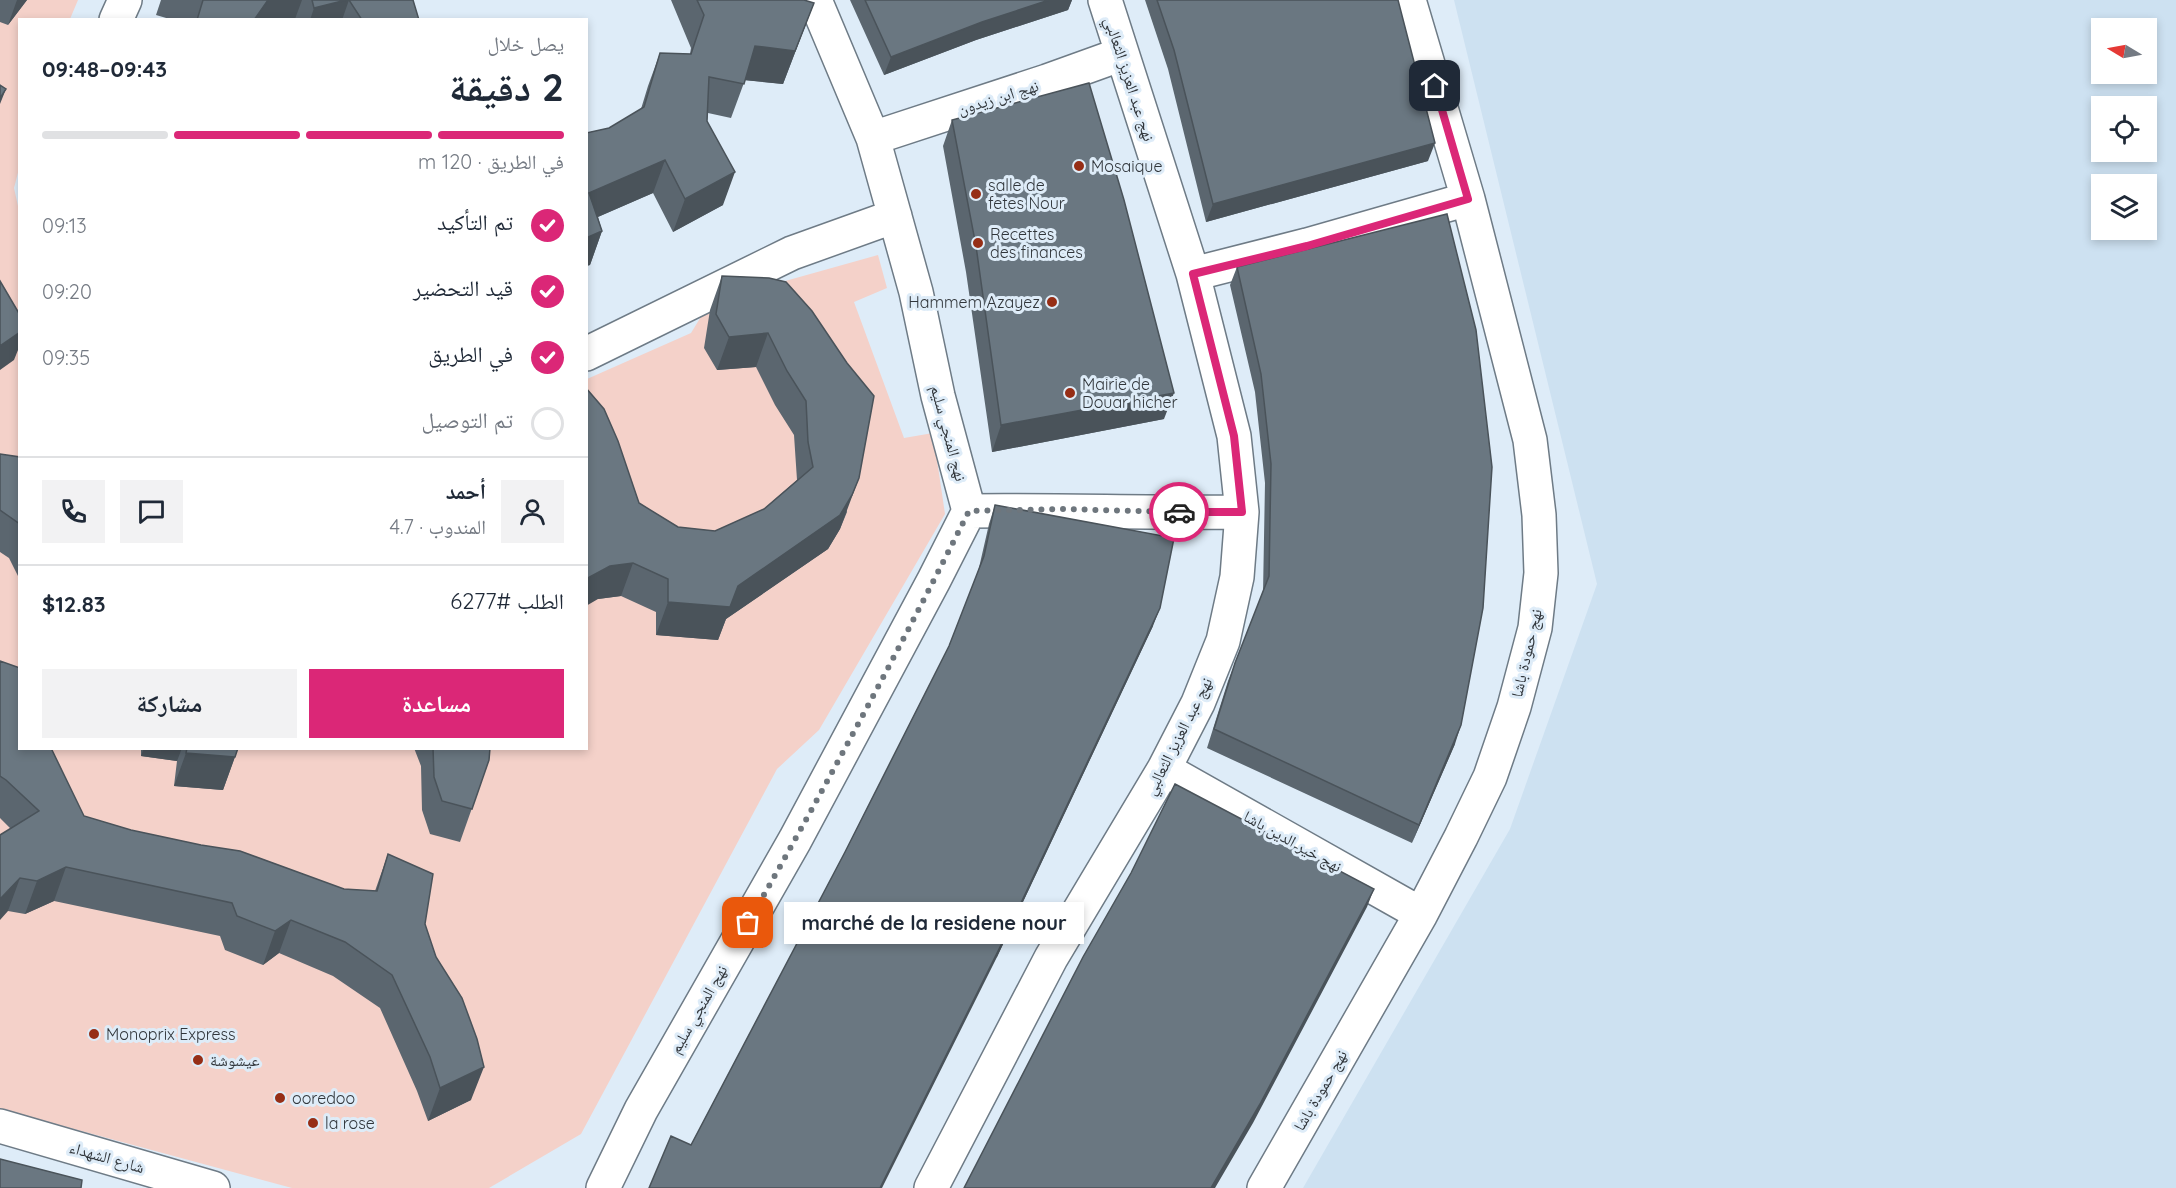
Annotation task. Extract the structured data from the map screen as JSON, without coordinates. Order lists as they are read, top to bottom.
{
  "streets": {
    "street": [
      "نهج عبد العزيز الثعالبي",
      "نهج ابن زيدون",
      "نهج المنجي سليم",
      "نهج حمودة باشا",
      "نهج خير الدين باشا",
      "شارع الشهداء"
    ]
  },
  "crossings": [
    ["نهج عبد العزيز الثعالبي", "نهج ابن زيدون"],
    ["نهج عبد العزيز الثعالبي", "نهج خير الدين باشا"],
    ["نهج ابن زيدون", "نهج المنجي سليم"],
    ["نهج حمودة باشا", "نهج خير الدين باشا"]
  ],
  "places": [
    "Mosaique",
    "salle de fetes Nour",
    "Recettes des finances",
    "Hammem Azayez",
    "Mairie de Douar hicher",
    "marché de la residene nour",
    "Monoprix Express",
    "عيشوشة",
    "ooredoo",
    "la rose"
  ],
  "north": "left",
  "page": {
    "heading": ["2 دقيقة", "يصل خلال", "09:43–09:48"],
    "panel": [
      "أحمد",
      "المندوب · 4.7",
      "الطلب #6277",
      "$12.83"
    ],
    "bar": "في الطريق · 120 m",
    "list": [
      ["تم التأكيد", "09:13"],
      ["قيد التحضير", "09:20"],
      ["في الطريق", "09:35"],
      "تم التوصيل"
    ],
    "buttons": ["مساعدة", "مشاركة"],
    "bubble": "marché de la residene nour"
  }
}
